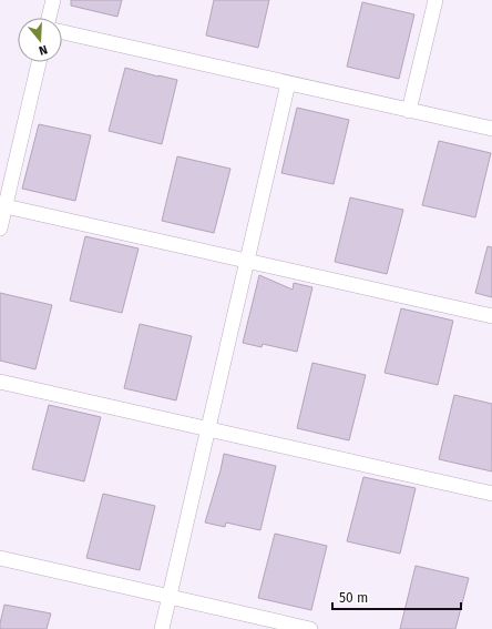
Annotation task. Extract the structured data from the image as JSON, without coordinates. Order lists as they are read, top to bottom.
{
  "scale_bar": "50 m",
  "north": "bottom"
}
